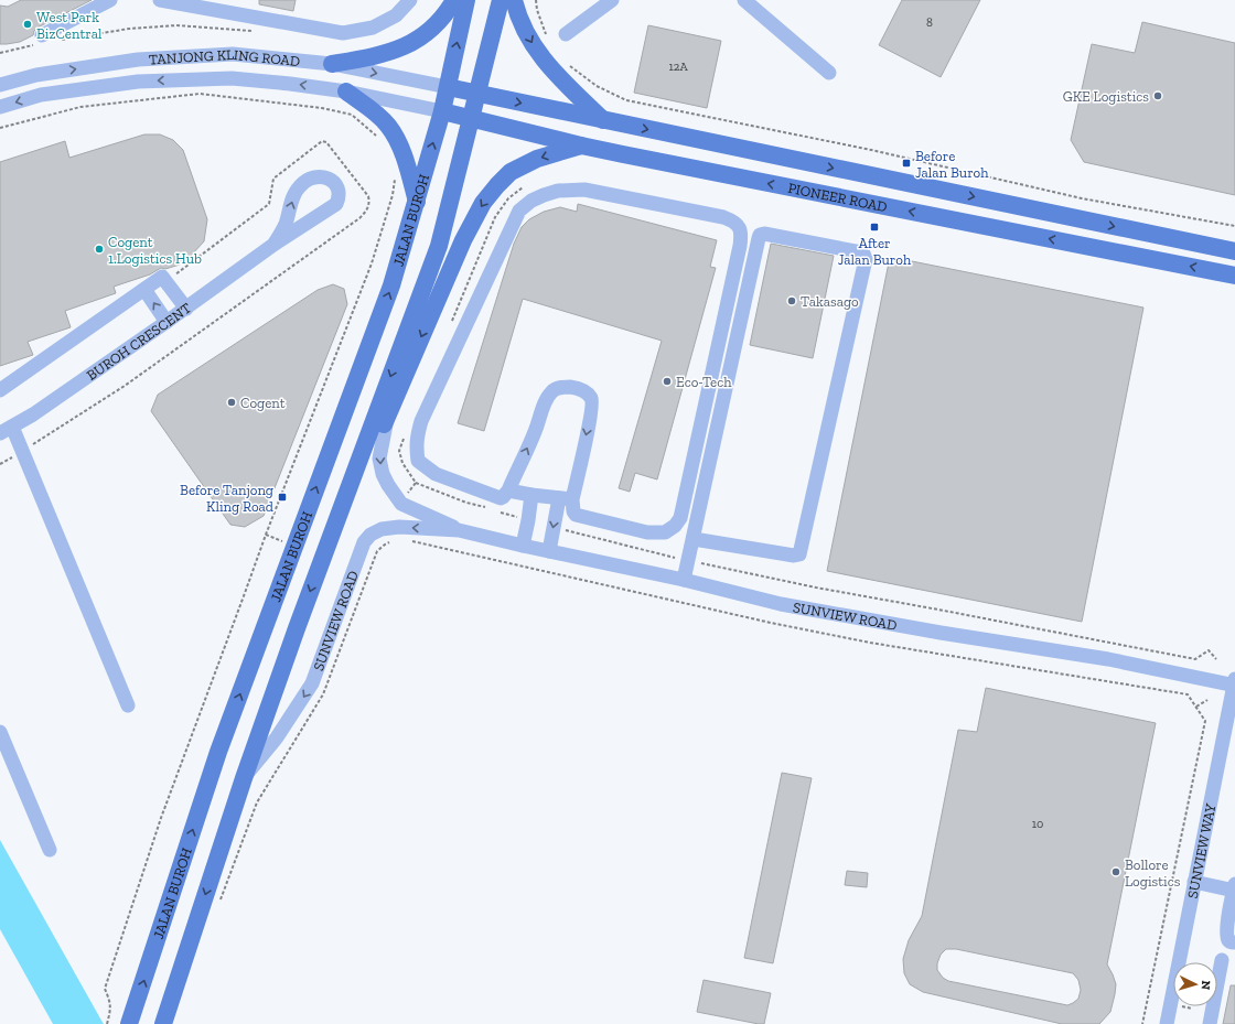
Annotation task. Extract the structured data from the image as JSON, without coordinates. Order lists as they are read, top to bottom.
{
  "streets": {
    "main road": ["PIONEER ROAD", "JALAN BUROH"],
    "street": [
      "TANJONG KLING ROAD",
      "BUROH CRESCENT",
      "SUNVIEW ROAD",
      "SUNVIEW WAY"
    ]
  },
  "crossings": [
    ["TANJONG KLING ROAD", "PIONEER ROAD"],
    ["TANJONG KLING ROAD", "JALAN BUROH"],
    ["PIONEER ROAD", "JALAN BUROH"],
    ["JALAN BUROH", "SUNVIEW ROAD"],
    ["SUNVIEW ROAD", "SUNVIEW WAY"]
  ],
  "places": {
    "other": [
      "West Park BizCentral",
      "GKE Logistics",
      "Cogent 1.Logistics Hub",
      "Takasago",
      "Eco-Tech",
      "Cogent",
      "Bollore Logistics"
    ],
    "transit": ["Before Jalan Buroh", "After Jalan Buroh", "Before Tanjong Kling Road"]
  },
  "house_numbers": ["8", "12A", "10"],
  "north": "right"
}
